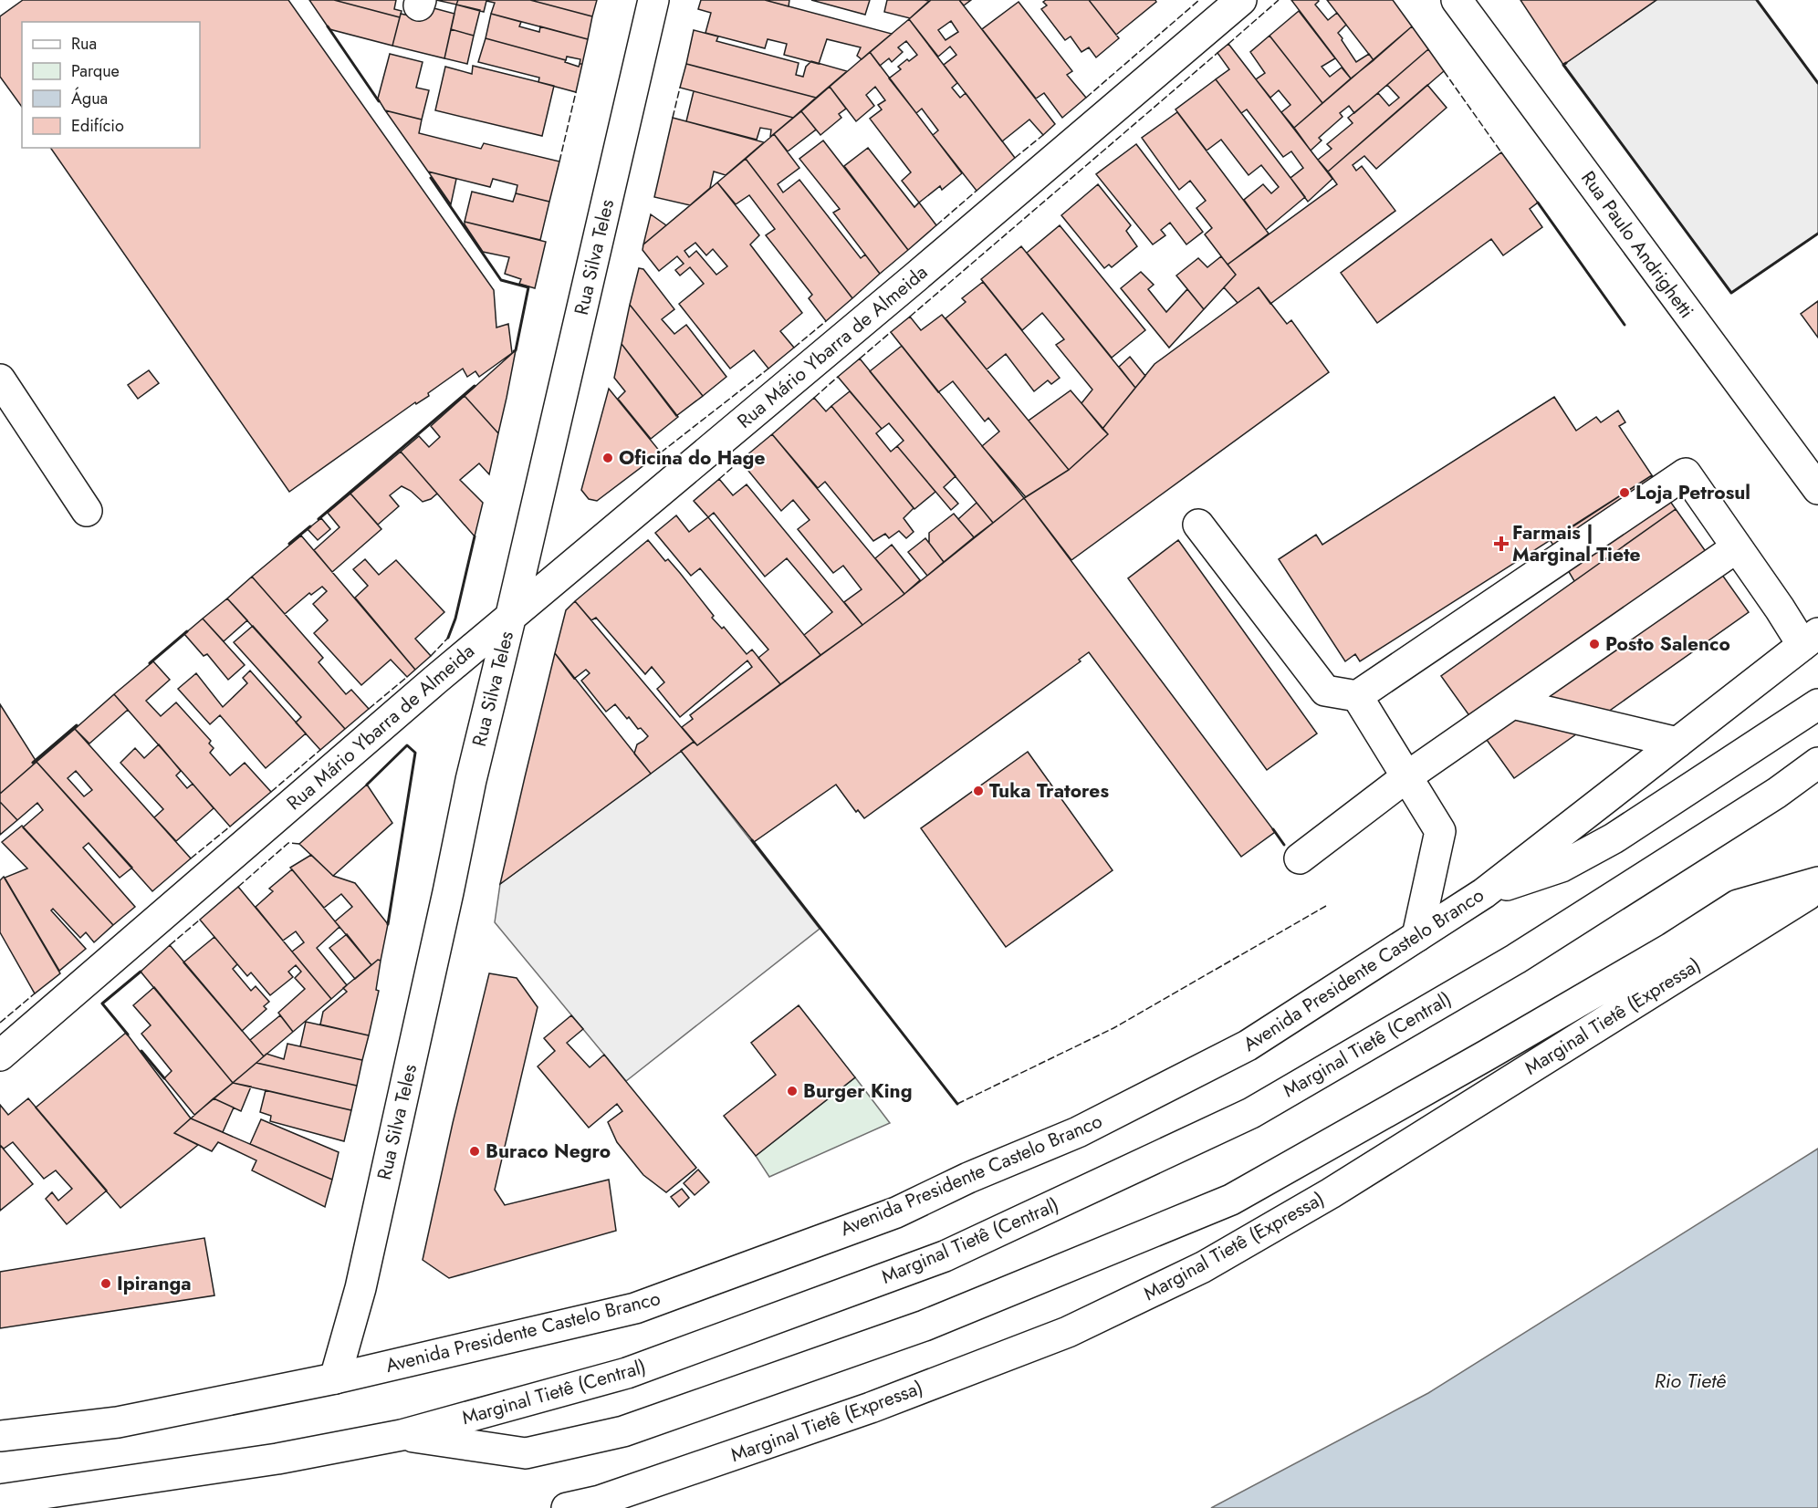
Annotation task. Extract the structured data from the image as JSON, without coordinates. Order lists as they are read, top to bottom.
{
  "streets": {
    "main road": [
      "Rua Paulo Andrighetti",
      "Rua Silva Teles",
      "Rua Mário Ybarra de Almeida",
      "Avenida Presidente Castelo Branco",
      "Marginal Tietê (Expressa)",
      "Marginal Tietê (Central)"
    ]
  },
  "crossings": [
    ["Rua Silva Teles", "Rua Mário Ybarra de Almeida"],
    ["Rua Silva Teles", "Avenida Presidente Castelo Branco"]
  ],
  "water": ["Rio Tietê"],
  "places": {
    "other": [
      "Oficina do Hage",
      "Loja Petrosul",
      "Posto Salenco",
      "Tuka Tratores",
      "Burger King",
      "Buraco Negro",
      "Ipiranga"
    ],
    "health": ["Farmais | Marginal Tiete"]
  },
  "legend": [
    "Rua",
    "Parque",
    "Água",
    "Edifício"
  ]
}
